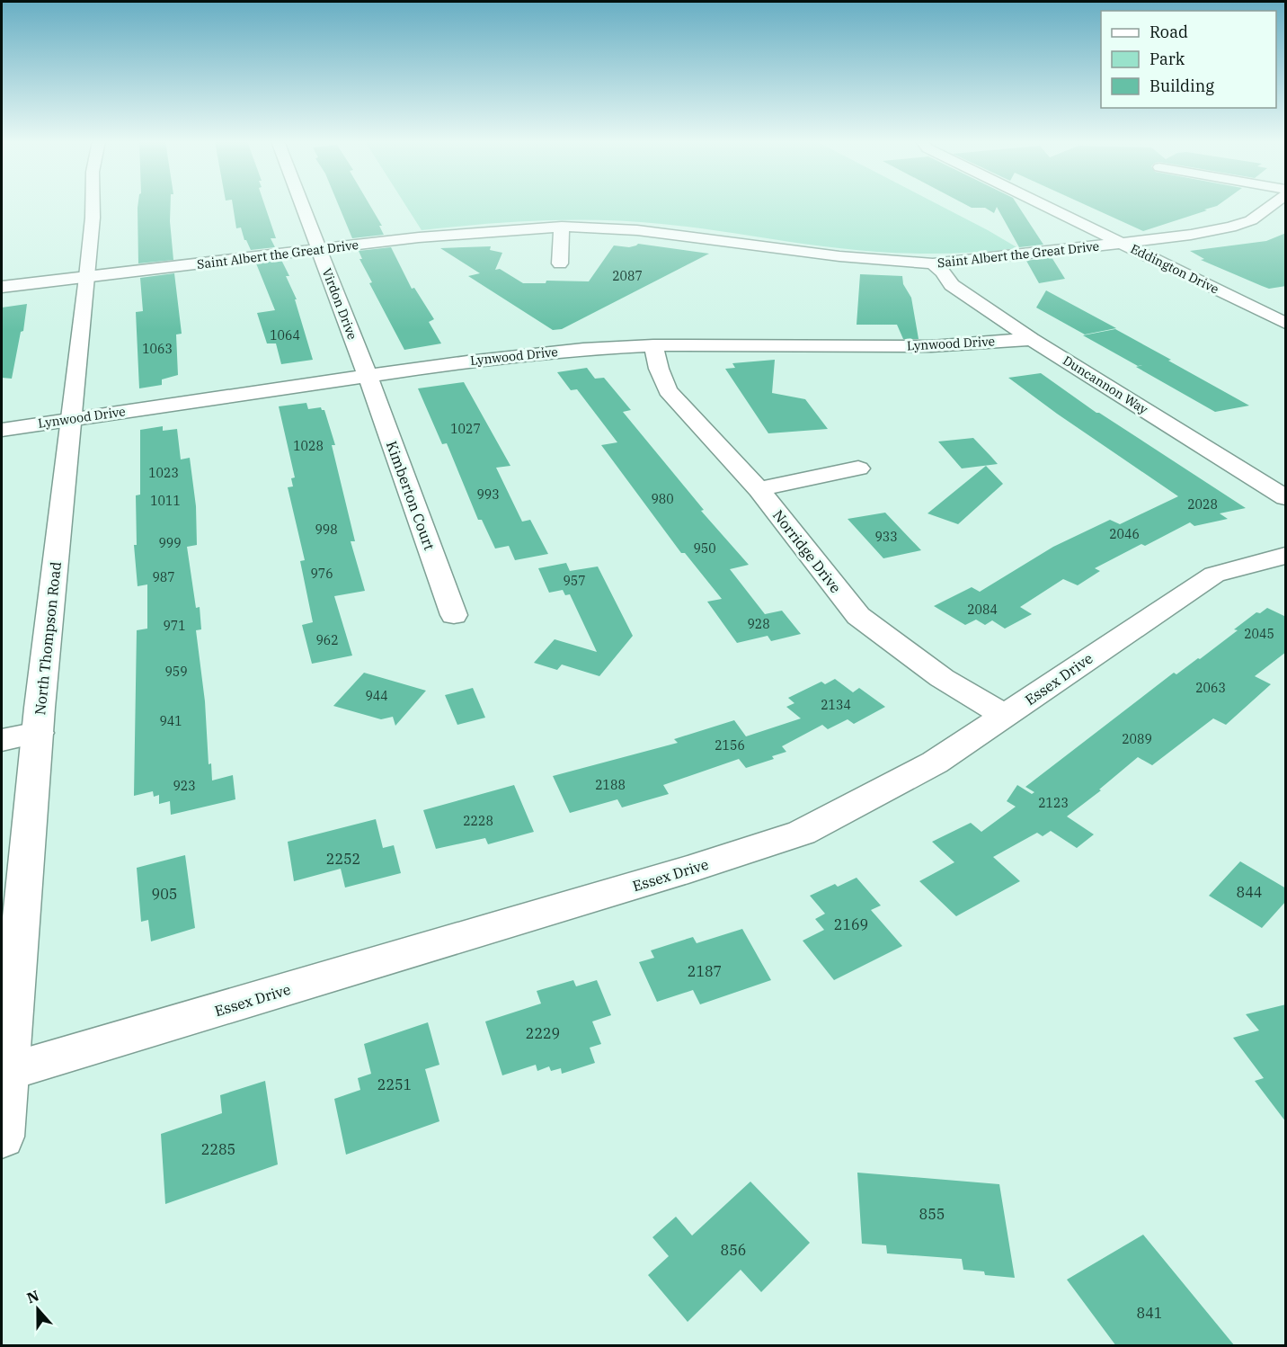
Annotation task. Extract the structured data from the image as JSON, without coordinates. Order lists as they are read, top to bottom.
{
  "streets": {
    "street": [
      "Saint Albert the Great Drive",
      "Eddington Drive",
      "Virdon Drive",
      "Lynwood Drive",
      "Duncannon Way",
      "Kimberton Court",
      "Norridge Drive",
      "North Thompson Road",
      "Essex Drive"
    ]
  },
  "crossings": [
    ["Saint Albert the Great Drive", "Eddington Drive"],
    ["Saint Albert the Great Drive", "Virdon Drive"],
    ["Saint Albert the Great Drive", "Duncannon Way"],
    ["Saint Albert the Great Drive", "North Thompson Road"],
    ["Virdon Drive", "Lynwood Drive"],
    ["Virdon Drive", "Kimberton Court"],
    ["Lynwood Drive", "Duncannon Way"],
    ["Lynwood Drive", "Kimberton Court"],
    ["Lynwood Drive", "Norridge Drive"],
    ["Lynwood Drive", "North Thompson Road"],
    ["Norridge Drive", "Essex Drive"],
    ["North Thompson Road", "Essex Drive"]
  ],
  "house_numbers": [
    "2087",
    "1064",
    "1063",
    "1027",
    "1028",
    "1023",
    "993",
    "980",
    "1011",
    "2028",
    "998",
    "2046",
    "933",
    "999",
    "950",
    "976",
    "987",
    "957",
    "2084",
    "928",
    "971",
    "2045",
    "962",
    "959",
    "2063",
    "944",
    "2134",
    "941",
    "2089",
    "2156",
    "2188",
    "923",
    "2123",
    "2228",
    "2252",
    "844",
    "905",
    "2169",
    "2187",
    "2229",
    "2251",
    "2285",
    "855",
    "856",
    "841"
  ],
  "legend": ["Road", "Park", "Building"],
  "north": "top"
}
